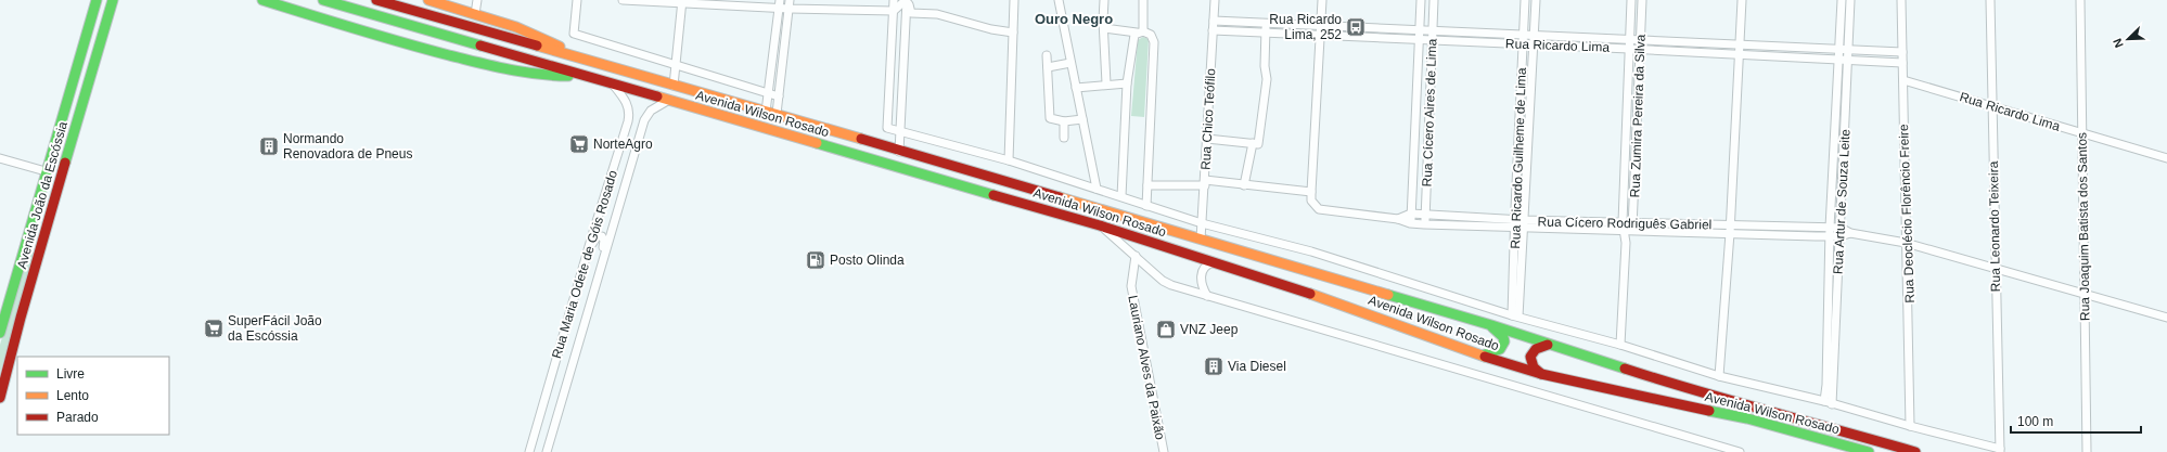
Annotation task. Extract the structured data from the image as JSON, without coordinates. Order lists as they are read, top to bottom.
{
  "streets": {
    "main road": ["Avenida Wilson Rosado", "Avenida João da Escóssia"],
    "street": [
      "Rua Ricardo Lima",
      "Rua Cícero Aires de Lima",
      "Rua Zumira Pereira da Silva",
      "Rua Chico Teófilo",
      "Rua Ricardo Guilheme de Lima",
      "Rua Artur de Souza Leite",
      "Rua Deoclécio Florêncio Freire",
      "Rua Cícero Rodriguês Gabriel",
      "Rua Leonardo Teixeira",
      "Rua Joaquim Batista dos Santos",
      "Rua Maria Odete de Góis Rosado",
      "Lauriano Alves da Paixão"
    ]
  },
  "crossings": [
    ["Rua Ricardo Lima", "Rua Cícero Aires de Lima"],
    ["Rua Ricardo Lima", "Rua Zumira Pereira da Silva"],
    ["Rua Ricardo Lima", "Rua Chico Teófilo"],
    ["Rua Ricardo Lima", "Rua Ricardo Guilheme de Lima"],
    ["Rua Ricardo Lima", "Rua Artur de Souza Leite"],
    ["Rua Ricardo Lima", "Rua Deoclécio Florêncio Freire"],
    ["Rua Ricardo Lima", "Rua Leonardo Teixeira"],
    ["Rua Ricardo Lima", "Rua Joaquim Batista dos Santos"],
    ["Rua Cícero Aires de Lima", "Rua Cícero Rodriguês Gabriel"],
    ["Avenida Wilson Rosado", "Rua Chico Teófilo"],
    ["Avenida Wilson Rosado", "Rua Maria Odete de Góis Rosado"],
    ["Rua Zumira Pereira da Silva", "Rua Cícero Rodriguês Gabriel"],
    ["Rua Ricardo Guilheme de Lima", "Rua Cícero Rodriguês Gabriel"],
    ["Rua Artur de Souza Leite", "Rua Cícero Rodriguês Gabriel"],
    ["Rua Deoclécio Florêncio Freire", "Rua Cícero Rodriguês Gabriel"],
    ["Rua Cícero Rodriguês Gabriel", "Rua Leonardo Teixeira"],
    ["Rua Cícero Rodriguês Gabriel", "Rua Joaquim Batista dos Santos"]
  ],
  "districts": ["Ouro Negro"],
  "places": {
    "bus stop": ["Rua Ricardo Lima, 252"],
    "supermarket": ["NorteAgro", "SuperFácil João da Escóssia"],
    "building": ["Normando Renovadora de Pneus", "Via Diesel"],
    "fuel station": ["Posto Olinda"],
    "shop": ["VNZ Jeep"]
  },
  "legend": ["Livre", "Lento", "Parado"],
  "scale_bar": "100 m",
  "north": "bottom left"
}
